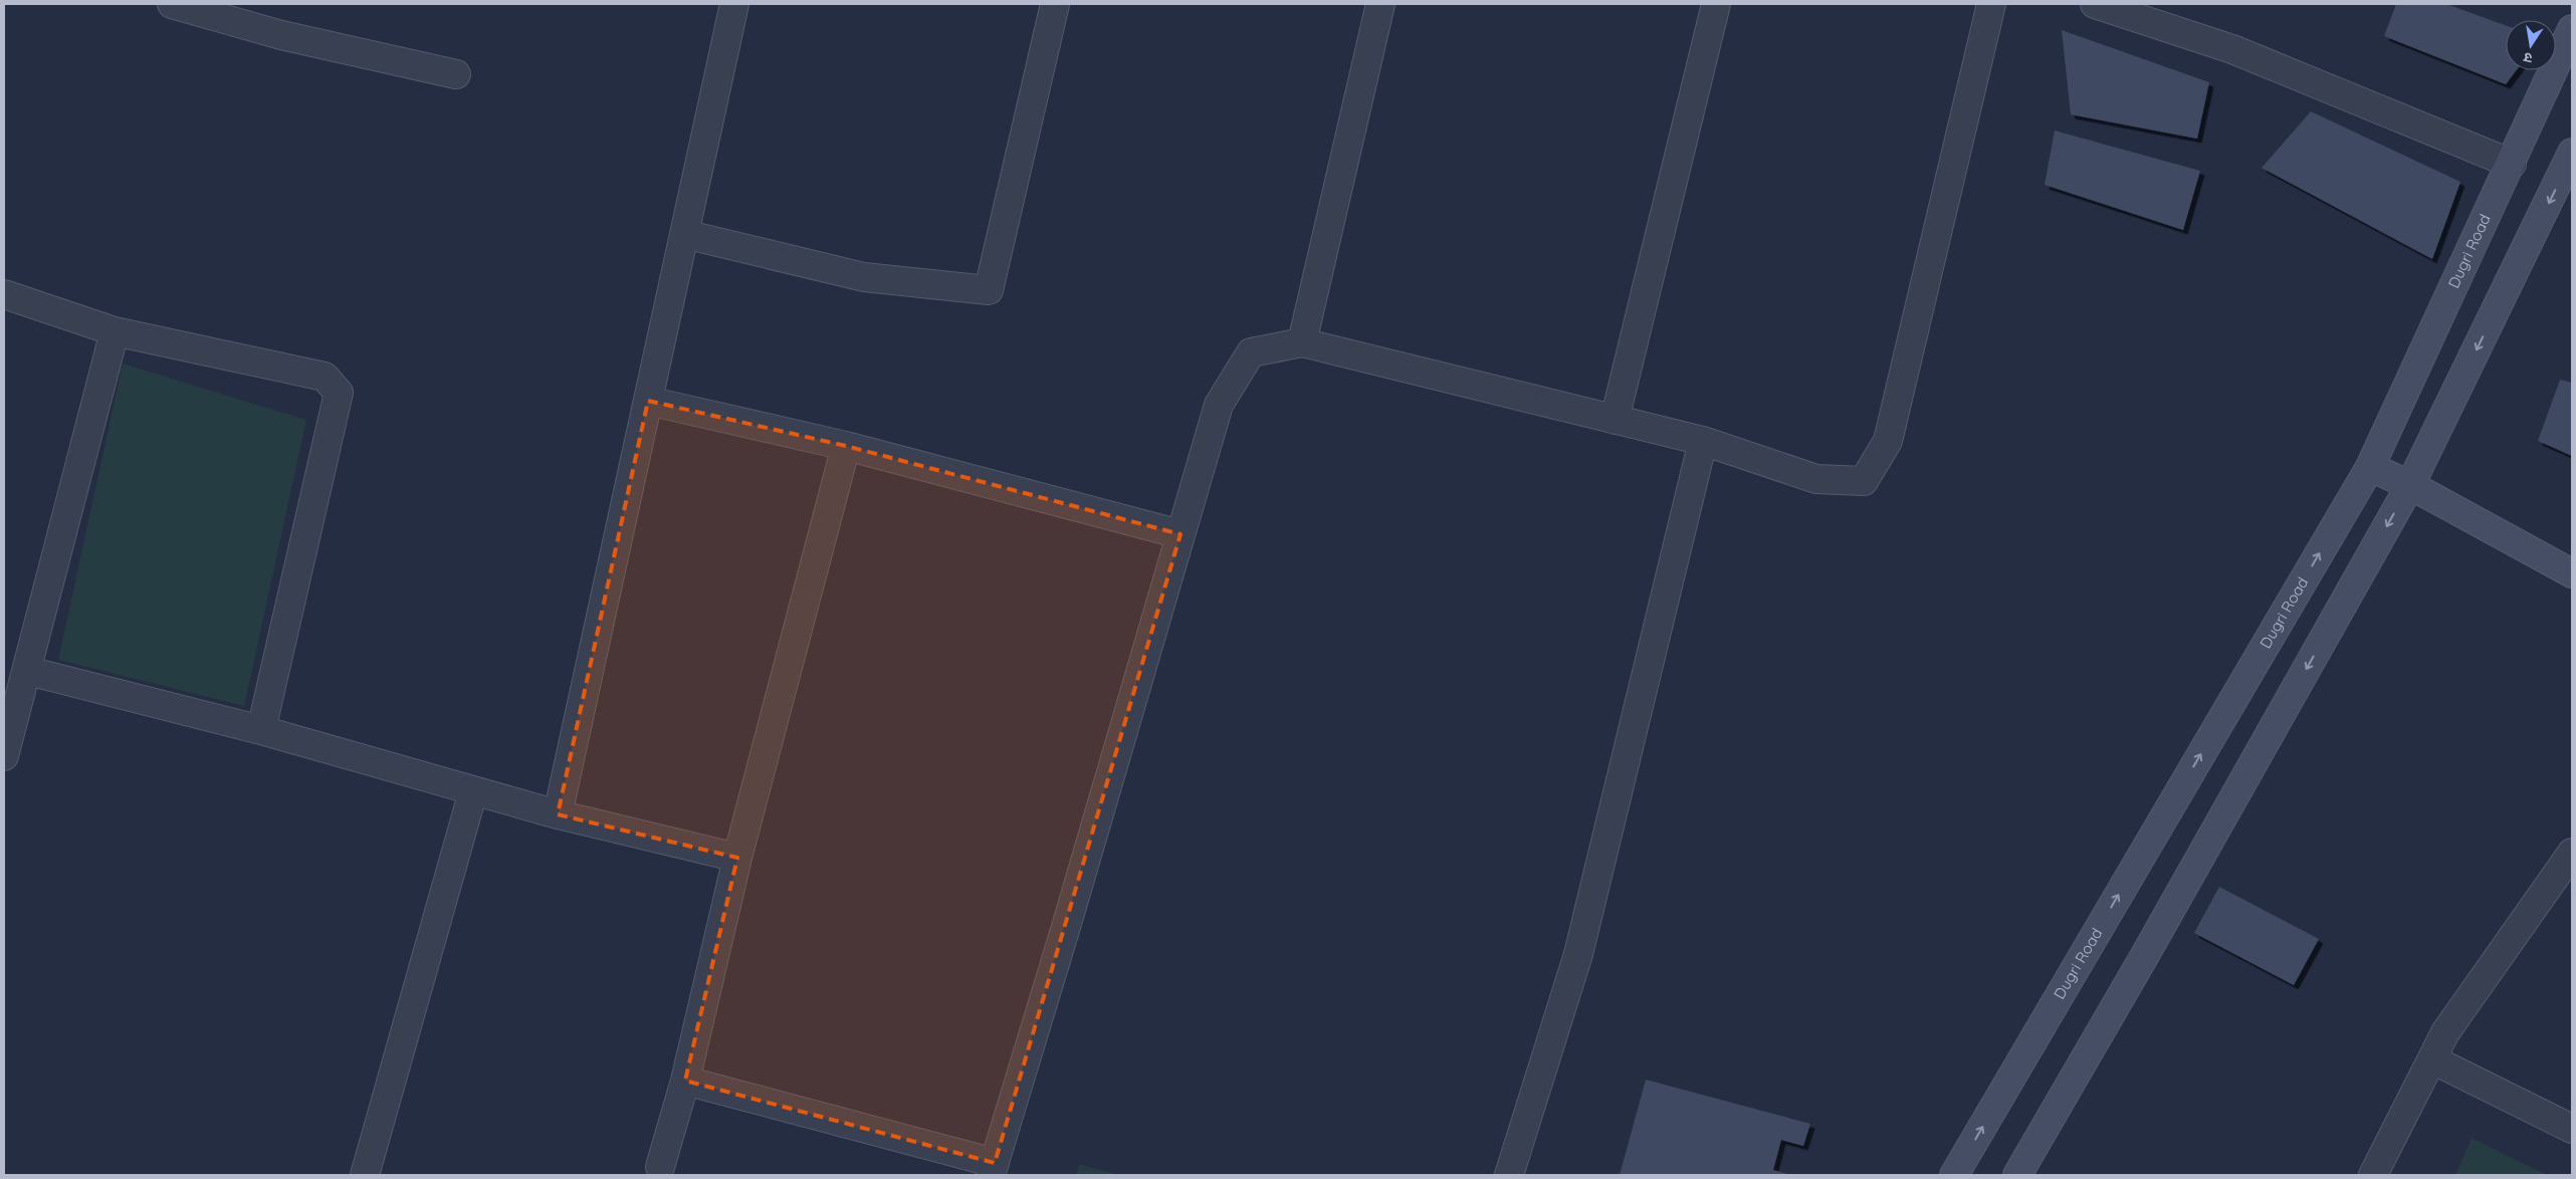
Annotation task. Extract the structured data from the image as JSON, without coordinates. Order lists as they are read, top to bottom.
{
  "streets": {
    "street": ["Dugri Road"]
  },
  "north": "bottom"
}
